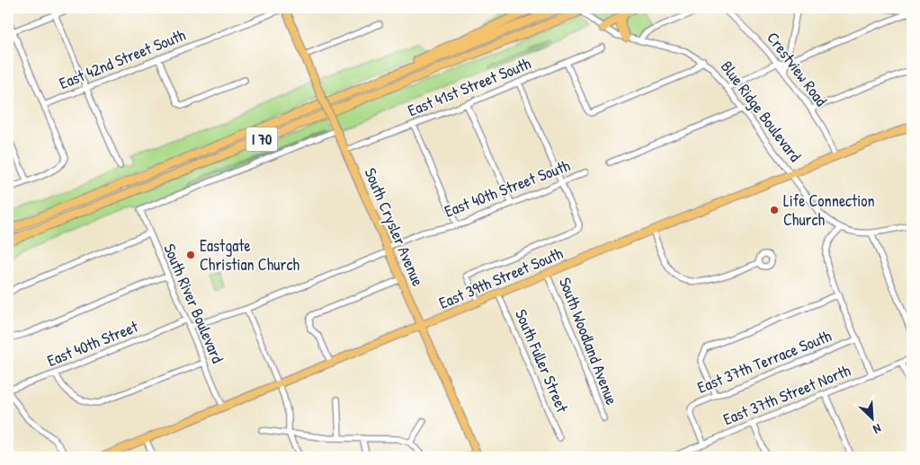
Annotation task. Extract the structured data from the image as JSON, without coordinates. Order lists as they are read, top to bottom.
{
  "streets": {
    "highway": ["I 70"],
    "main road": ["South Crysler Avenue", "East 39th Street South"],
    "street": [
      "East 42nd Street South",
      "Crestview Road",
      "East 41st Street South",
      "Blue Ridge Boulevard",
      "East 40th Street South",
      "South River Boulevard",
      "South Woodland Avenue",
      "East 40th Street",
      "South Fuller Street",
      "East 37th Terrace South",
      "East 37th Street North"
    ]
  },
  "crossings": [
    ["East 42nd Street South", "South Crysler Avenue"],
    ["Crestview Road", "East 39th Street South"],
    ["East 41st Street South", "South Crysler Avenue"],
    ["Blue Ridge Boulevard", "I 70"],
    ["Blue Ridge Boulevard", "East 39th Street South"],
    ["East 40th Street South", "South Crysler Avenue"],
    ["South Crysler Avenue", "East 39th Street South"],
    ["South Crysler Avenue", "South River Boulevard"],
    ["East 39th Street South", "South River Boulevard"],
    ["East 39th Street South", "South Woodland Avenue"],
    ["East 39th Street South", "South Fuller Street"],
    ["South River Boulevard", "East 40th Street"],
    ["East 37th Terrace South", "East 37th Street North"]
  ],
  "places": ["Life Connection Church", "Eastgate Christian Church"],
  "north": "bottom right"
}
